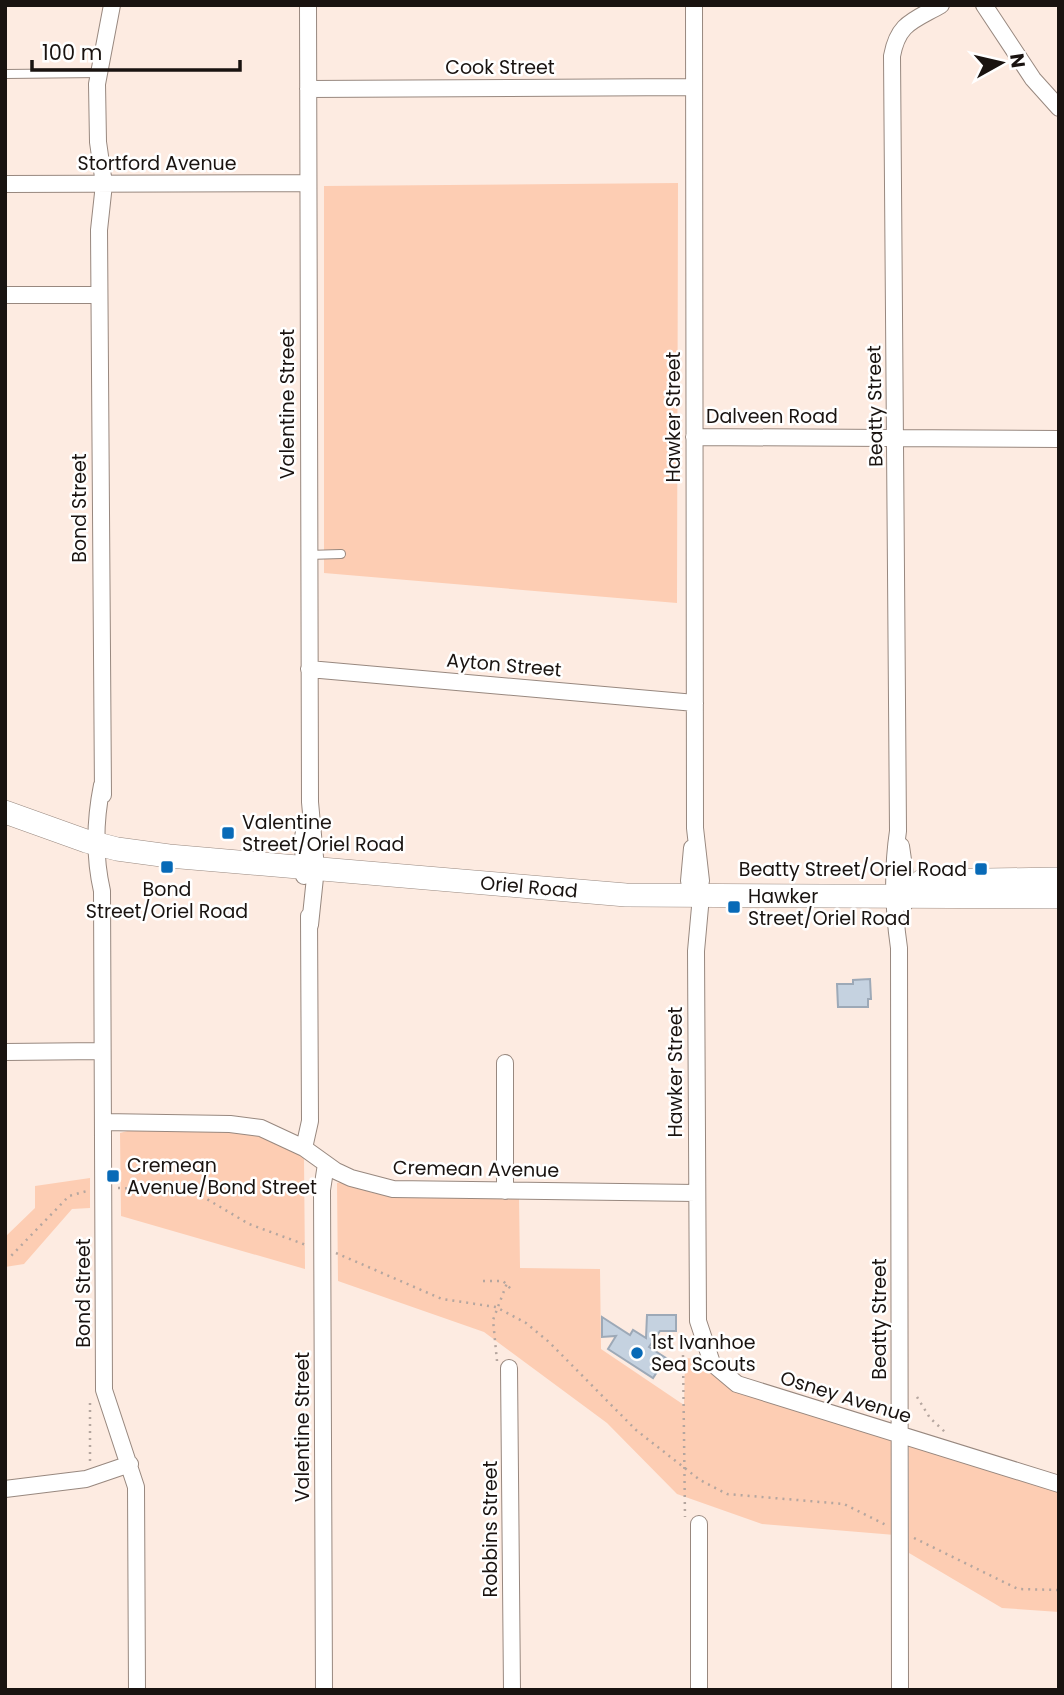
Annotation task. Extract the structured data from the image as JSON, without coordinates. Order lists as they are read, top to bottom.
{
  "streets": {
    "main road": ["Oriel Road"],
    "street": [
      "Cook Street",
      "Stortford Avenue",
      "Valentine Street",
      "Beatty Street",
      "Dalveen Road",
      "Hawker Street",
      "Bond Street",
      "Ayton Street",
      "Cremean Avenue",
      "Osney Avenue",
      "Robbins Street"
    ]
  },
  "crossings": [
    ["Cook Street", "Valentine Street"],
    ["Cook Street", "Hawker Street"],
    ["Stortford Avenue", "Valentine Street"],
    ["Stortford Avenue", "Bond Street"],
    ["Valentine Street", "Ayton Street"],
    ["Valentine Street", "Oriel Road"],
    ["Valentine Street", "Cremean Avenue"],
    ["Beatty Street", "Dalveen Road"],
    ["Beatty Street", "Oriel Road"],
    ["Beatty Street", "Osney Avenue"],
    ["Dalveen Road", "Hawker Street"],
    ["Hawker Street", "Ayton Street"],
    ["Hawker Street", "Oriel Road"],
    ["Hawker Street", "Cremean Avenue"],
    ["Hawker Street", "Osney Avenue"],
    ["Bond Street", "Oriel Road"],
    ["Bond Street", "Cremean Avenue"],
    ["Cremean Avenue", "Osney Avenue"]
  ],
  "places": {
    "transit": [
      "Valentine Street/Oriel Road",
      "Bond Street/Oriel Road",
      "Beatty Street/Oriel Road",
      "Hawker Street/Oriel Road",
      "Cremean Avenue/Bond Street"
    ],
    "other": ["1st Ivanhoe Sea Scouts"]
  },
  "scale_bar": "100 m",
  "north": "right"
}
